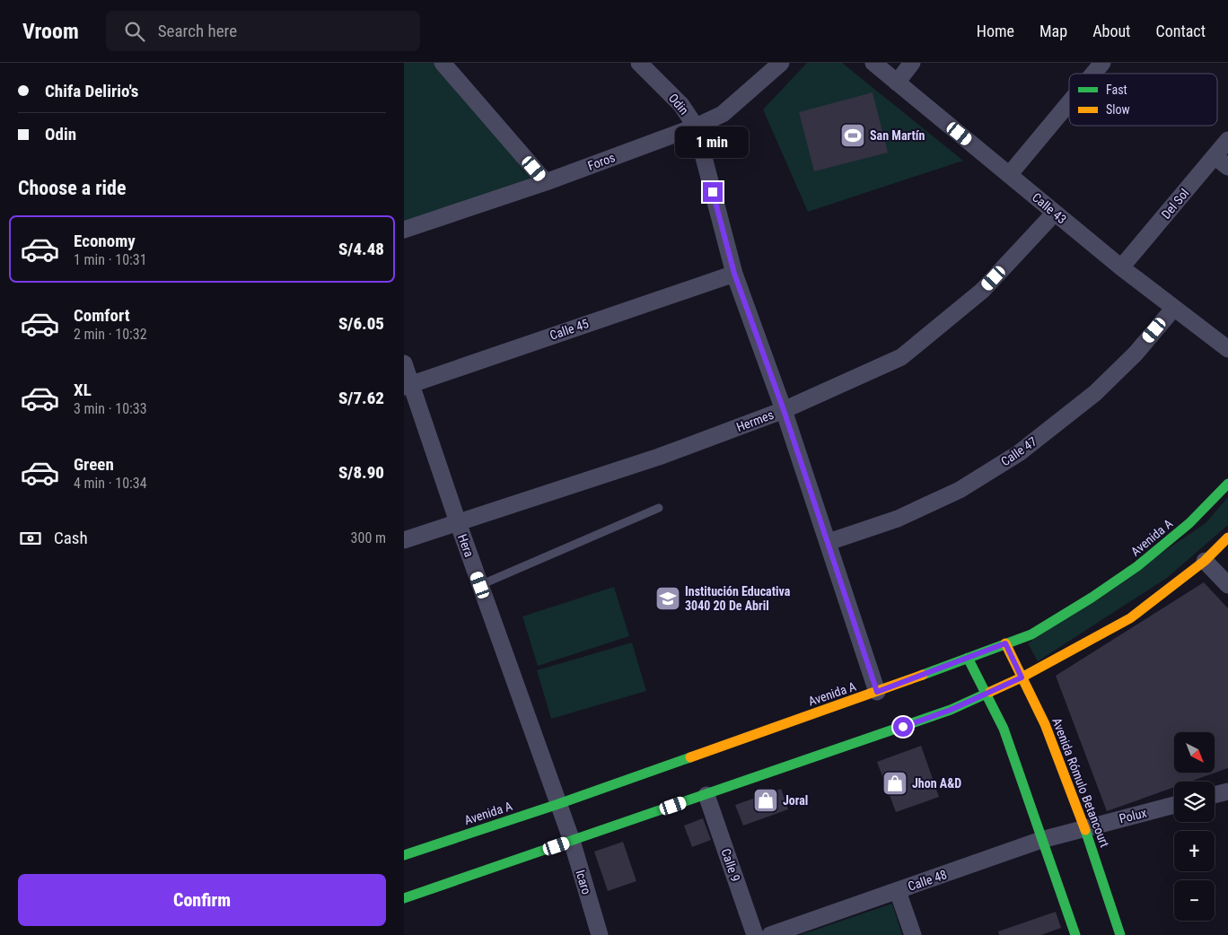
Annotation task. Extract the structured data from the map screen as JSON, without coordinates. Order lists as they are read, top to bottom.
{
  "streets": {
    "street": [
      "Odin",
      "Foros",
      "Del Sol",
      "Calle 43",
      "Calle 45",
      "Hermes",
      "Calle 47",
      "Avenida A",
      "Hera",
      "Avenida Rómulo Betancourt",
      "Polux",
      "Calle 9",
      "Calle 48",
      "Icaro"
    ]
  },
  "crossings": [
    ["Odin", "Foros"],
    ["Odin", "Calle 45"],
    ["Odin", "Hermes"],
    ["Odin", "Calle 47"],
    ["Odin", "Avenida A"],
    ["Del Sol", "Calle 43"],
    ["Calle 43", "Hermes"],
    ["Calle 43", "Calle 47"],
    ["Calle 45", "Hera"],
    ["Hermes", "Hera"],
    ["Avenida A", "Hera"],
    ["Avenida A", "Avenida Rómulo Betancourt"],
    ["Avenida A", "Icaro"],
    ["Hera", "Icaro"],
    ["Avenida Rómulo Betancourt", "Polux"],
    ["Avenida Rómulo Betancourt", "Calle 48"],
    ["Polux", "Calle 48"]
  ],
  "places": {
    "sports": ["San Martín"],
    "school or university": ["Institución Educativa 3040 20 De Abril"],
    "shop": ["Jhon A&D", "Joral"]
  },
  "legend": ["Fast", "Slow"],
  "north": "bottom right",
  "page": {
    "header": "Vroom",
    "search": "Search here",
    "nav": [
      "Home",
      "Map",
      "About",
      "Contact"
    ],
    "banner": ["Chifa Delirio's", "Odin"],
    "bubble": "1 min",
    "heading": "Choose a ride",
    "list": [
      {
        "name": "Economy",
        "note": "1 min · 10:31",
        "value": "S/4.48"
      },
      {
        "name": "Comfort",
        "note": "2 min · 10:32",
        "value": "S/6.05"
      },
      {
        "name": "XL",
        "note": "3 min · 10:33",
        "value": "S/7.62"
      },
      {
        "name": "Green",
        "note": "4 min · 10:34",
        "value": "S/8.90"
      }
    ],
    "pay": ["Cash", "300 m"],
    "map_buttons": ["+", "−"],
    "buttons": "Confirm"
  }
}
